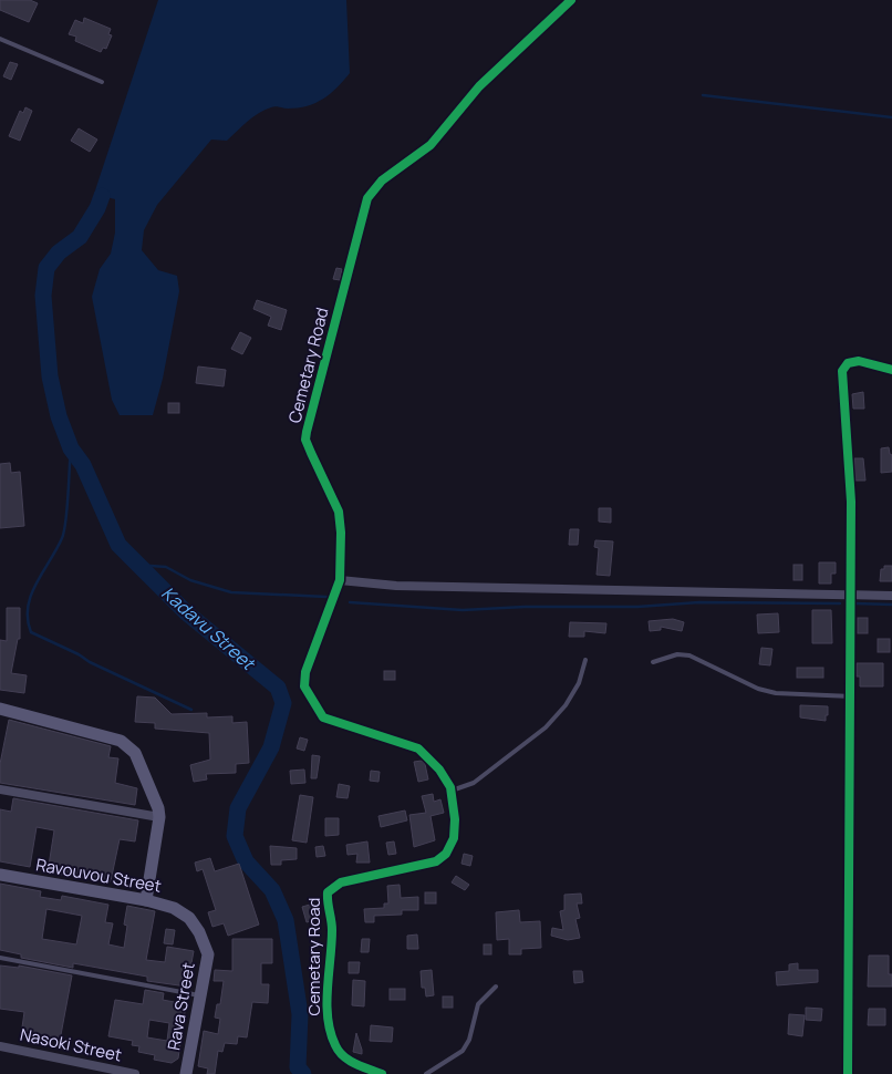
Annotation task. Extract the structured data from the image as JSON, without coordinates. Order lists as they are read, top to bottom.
{
  "streets": {
    "main road": ["Ravouvou Street", "Rava Street"],
    "street": ["Cemetary Road", "Nasoki Street"]
  },
  "crossings": [
    ["Ravouvou Street", "Rava Street"]
  ],
  "water": ["Kadavu Street"]
}
